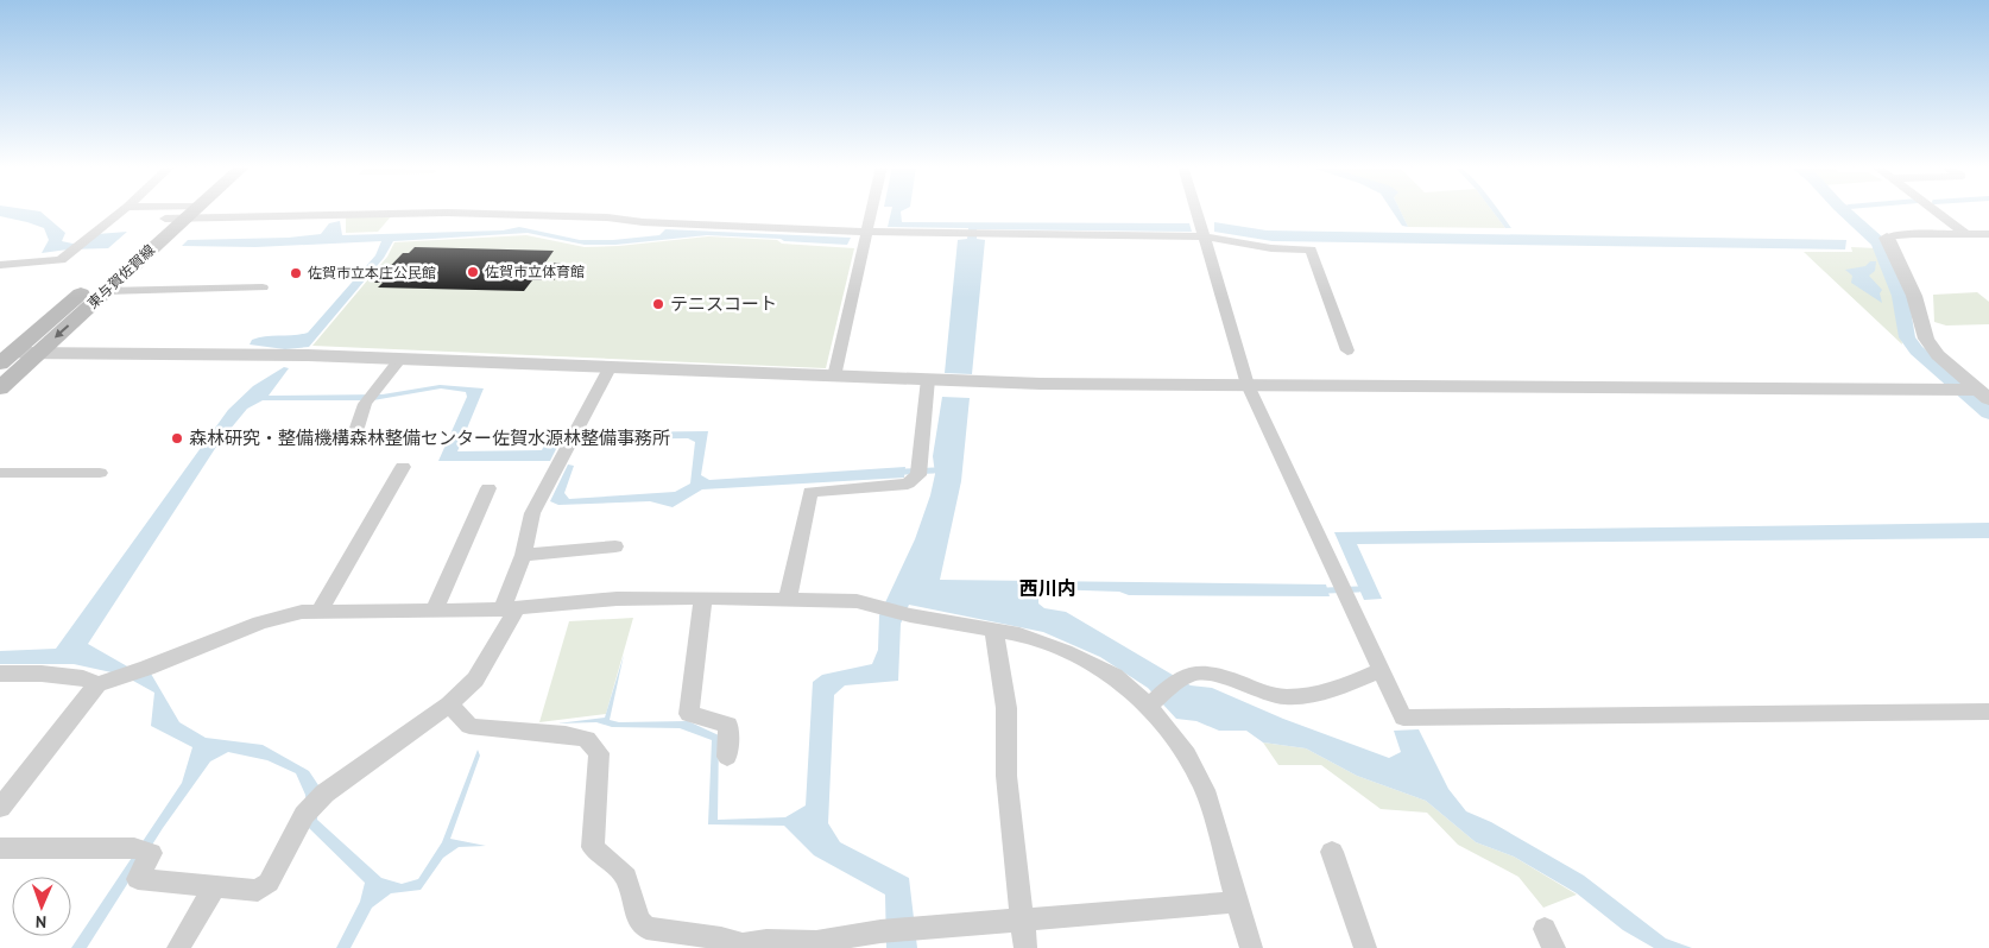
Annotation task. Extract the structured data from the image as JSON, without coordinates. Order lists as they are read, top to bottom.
{
  "streets": {
    "main road": ["東与賀佐賀線"]
  },
  "districts": ["西川内"],
  "places": [
    "佐賀市立体育館",
    "佐賀市立本庄公民館",
    "テニスコート",
    "森林研究・整備機構森林整備センター佐賀水源林整備事務所"
  ],
  "north": "bottom"
}
